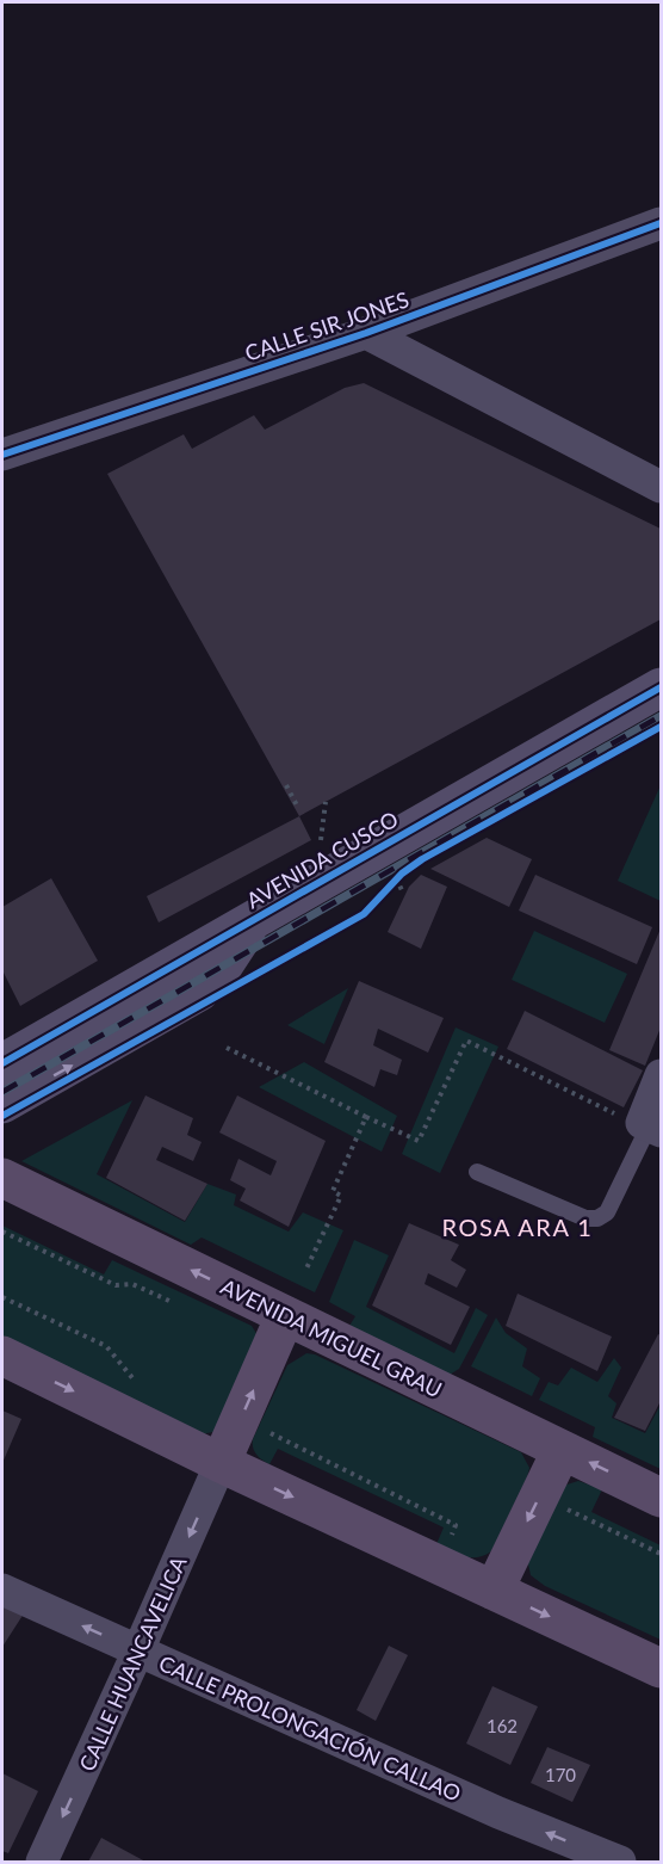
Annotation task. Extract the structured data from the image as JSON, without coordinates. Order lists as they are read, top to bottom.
{
  "streets": {
    "main road": ["AVENIDA CUSCO", "AVENIDA MIGUEL GRAU"],
    "street": ["CALLE SIR JONES", "CALLE HUANCAVELICA", "CALLE PROLONGACIÓN CALLAO"]
  },
  "crossings": [
    ["CALLE HUANCAVELICA", "CALLE PROLONGACIÓN CALLAO"]
  ],
  "one_way": ["CALLE HUANCAVELICA", "CALLE PROLONGACIÓN CALLAO"],
  "districts": ["ROSA ARA 1"],
  "house_numbers": ["162", "170"]
}
